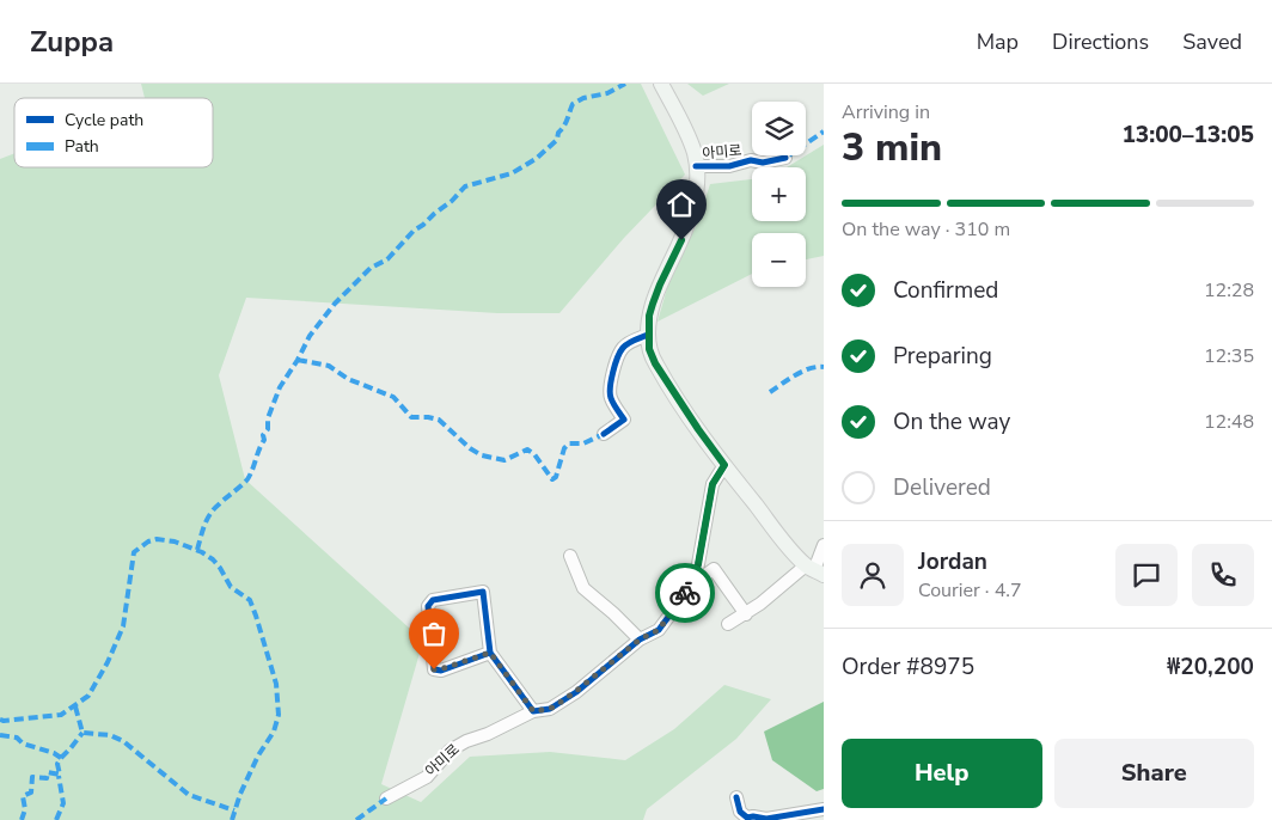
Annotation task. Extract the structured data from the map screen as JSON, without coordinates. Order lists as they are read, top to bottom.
{
  "streets": {
    "main road": ["아미로"]
  },
  "legend": ["Cycle path", "Path"],
  "page": {
    "header": "Zuppa",
    "nav": ["Map", "Directions", "Saved"],
    "heading": ["3 min", "Arriving in", "13:00–13:05"],
    "panel": [
      "Jordan",
      "Courier · 4.7",
      "Order #8975",
      "₩20,200"
    ],
    "map_buttons": ["+", "−"],
    "bar": "On the way · 310 m",
    "list": [
      ["Confirmed", "12:28"],
      ["Preparing", "12:35"],
      ["On the way", "12:48"],
      "Delivered"
    ],
    "buttons": ["Help", "Share"]
  }
}
